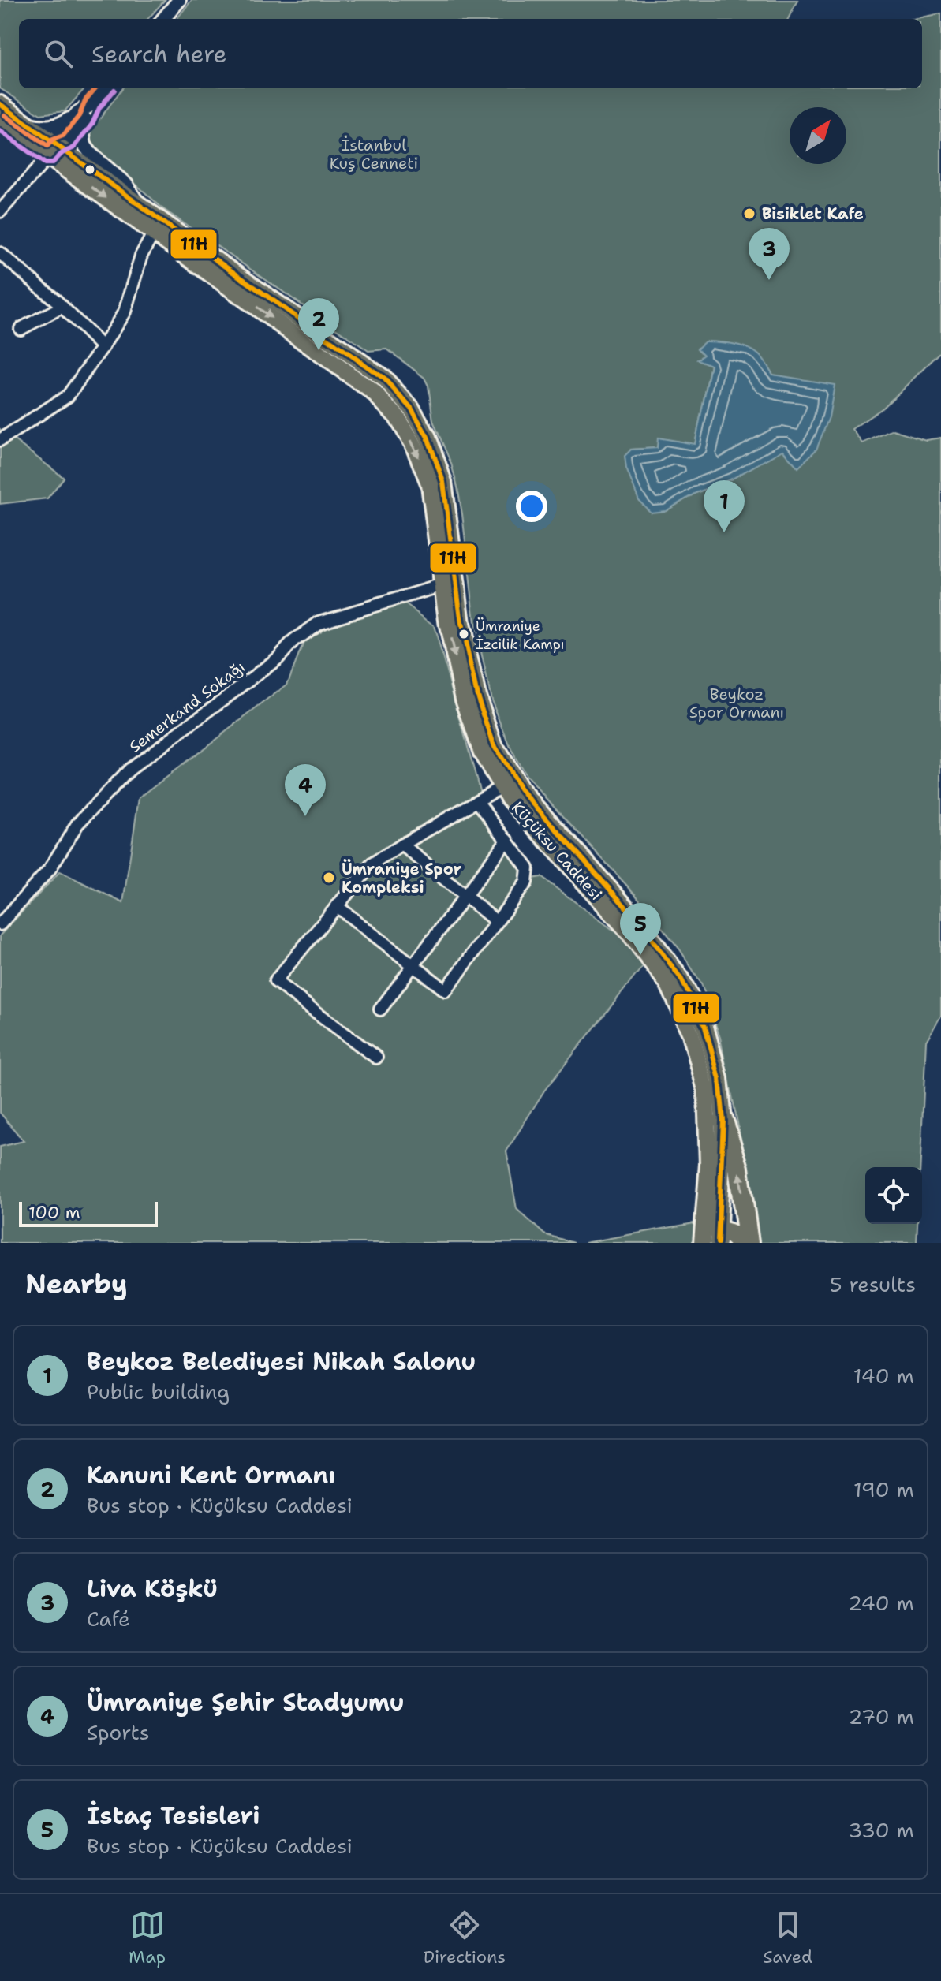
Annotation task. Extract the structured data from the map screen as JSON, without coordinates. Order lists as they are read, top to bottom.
{
  "streets": {
    "main road": ["Küçüksu Caddesi"],
    "street": ["Semerkand Sokağı"]
  },
  "crossings": [
    ["Semerkand Sokağı", "Küçüksu Caddesi"]
  ],
  "parks": ["İstanbul Kuş Cenneti", "Beykoz Spor Ormanı"],
  "places": ["Bisiklet Kafe", "Ümraniye İzcilik Kampı", "Ümraniye Spor Kompleksi"],
  "lines": ["transit line 11H"],
  "scale_bar": "100 m",
  "north": "top right",
  "page": {
    "search": "Search here",
    "pins": [
      "3",
      "2",
      "1",
      "4",
      "5"
    ],
    "scale": "100 m",
    "heading": ["Nearby", "5 results"],
    "list": [
      {
        "mark": "1",
        "name": "Beykoz Belediyesi Nikah Salonu",
        "note": "Public building",
        "value": "140 m"
      },
      {
        "mark": "2",
        "name": "Kanuni Kent Ormanı",
        "note": "Bus stop · Küçüksu Caddesi",
        "value": "190 m"
      },
      {
        "mark": "3",
        "name": "Liva Köşkü",
        "note": "Café",
        "value": "240 m"
      },
      {
        "mark": "4",
        "name": "Ümraniye Şehir Stadyumu",
        "note": "Sports",
        "value": "270 m"
      },
      {
        "mark": "5",
        "name": "İstaç Tesisleri",
        "note": "Bus stop · Küçüksu Caddesi",
        "value": "330 m"
      }
    ],
    "nav": ["Map", "Directions", "Saved"]
  }
}
